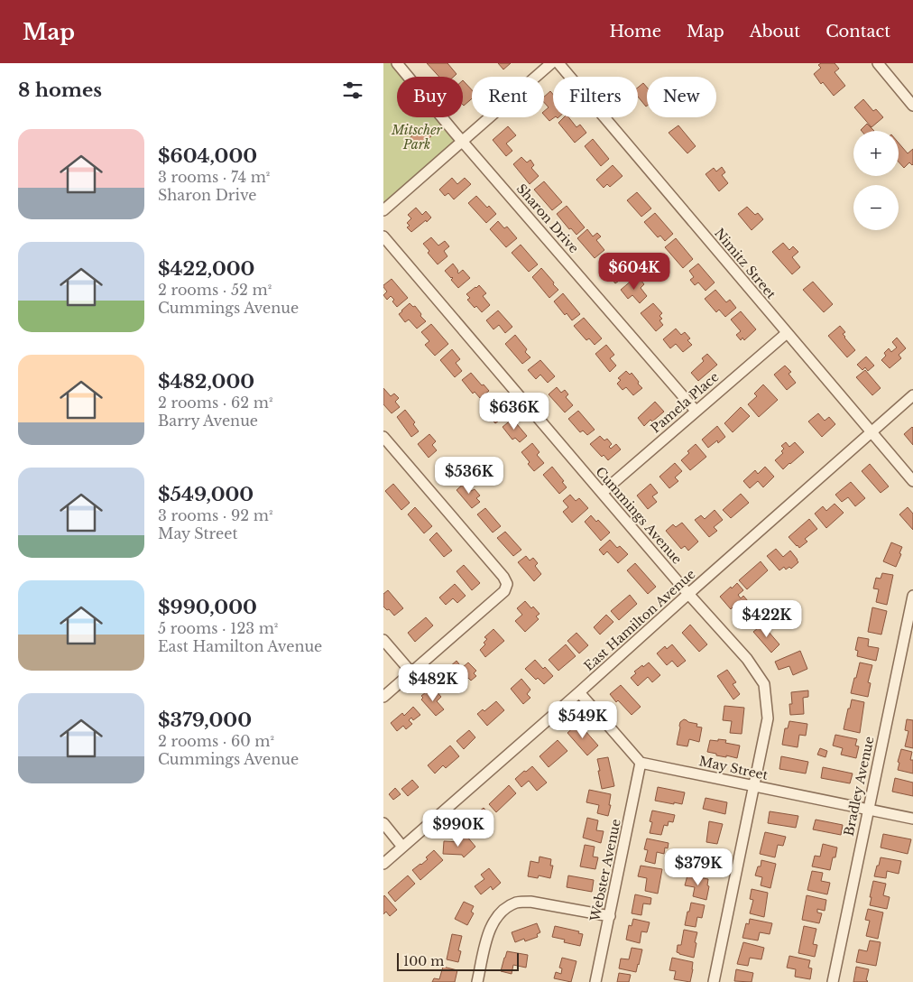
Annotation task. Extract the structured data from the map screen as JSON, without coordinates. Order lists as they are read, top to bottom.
{
  "streets": {
    "street": [
      "Sharon Drive",
      "Nimitz Street",
      "Pamela Place",
      "Cummings Avenue",
      "East Hamilton Avenue",
      "May Street",
      "Bradley Avenue",
      "Webster Avenue"
    ]
  },
  "crossings": [
    ["Sharon Drive", "Pamela Place"],
    ["Nimitz Street", "Pamela Place"],
    ["Nimitz Street", "East Hamilton Avenue"],
    ["Pamela Place", "Cummings Avenue"],
    ["Cummings Avenue", "East Hamilton Avenue"],
    ["Cummings Avenue", "May Street"],
    ["May Street", "Bradley Avenue"],
    ["May Street", "Webster Avenue"]
  ],
  "parks": ["Mitscher Park"],
  "scale_bar": "100 m",
  "page": {
    "header": "Map",
    "nav": [
      "Home",
      "Map",
      "About",
      "Contact"
    ],
    "heading": "8 homes",
    "chip": [
      "Buy",
      "Rent",
      "Filters",
      "New"
    ],
    "list": [
      {
        "name": "$604,000",
        "note": "3 rooms · 74 m² · Sharon Drive"
      },
      {
        "name": "$422,000",
        "note": "2 rooms · 52 m² · Cummings Avenue"
      },
      {
        "name": "$482,000",
        "note": "2 rooms · 62 m² · Barry Avenue"
      },
      {
        "name": "$549,000",
        "note": "3 rooms · 92 m² · May Street"
      },
      {
        "name": "$990,000",
        "note": "5 rooms · 123 m² · East Hamilton Avenue"
      },
      {
        "name": "$379,000",
        "note": "2 rooms · 60 m² · Cummings Avenue"
      }
    ],
    "map_buttons": ["+", "−"],
    "price": [
      "$604K",
      "$636K",
      "$536K",
      "$422K",
      "$482K",
      "$549K",
      "$990K",
      "$379K"
    ],
    "scale": "100 m"
  }
}
